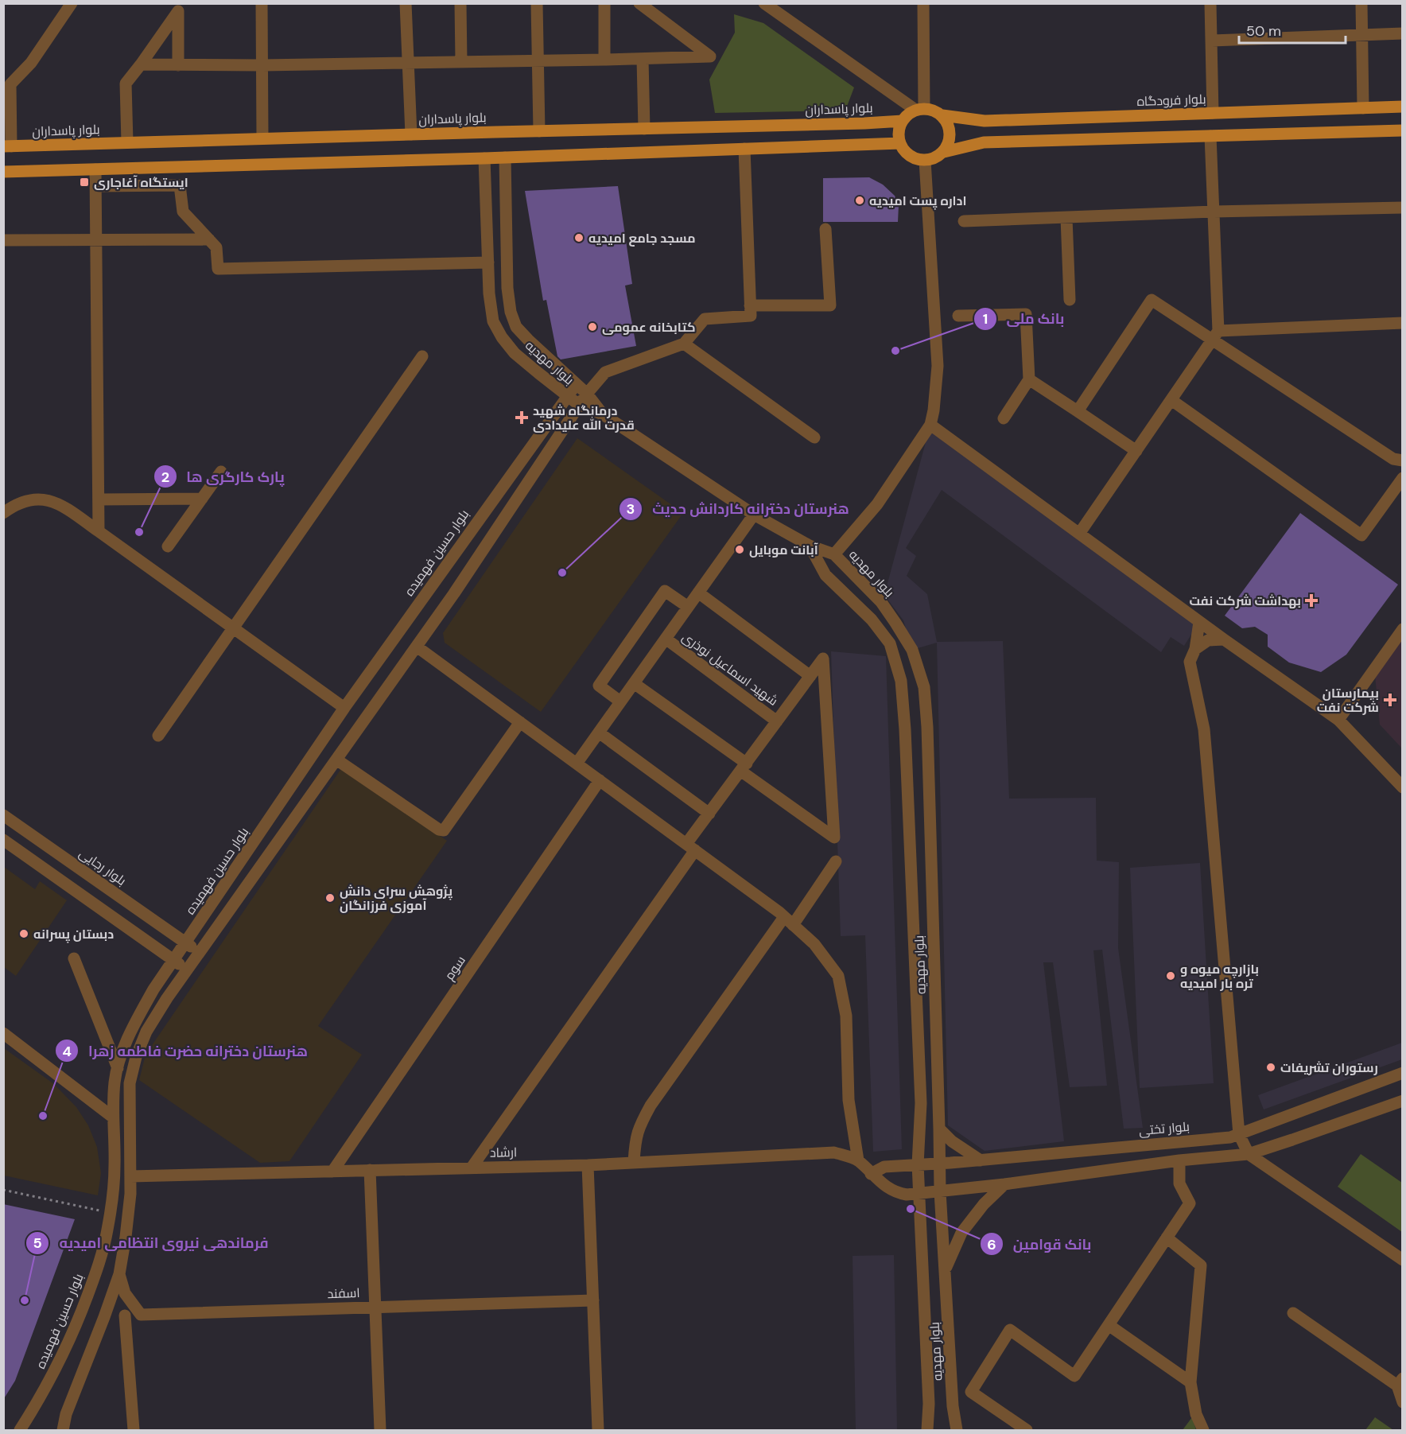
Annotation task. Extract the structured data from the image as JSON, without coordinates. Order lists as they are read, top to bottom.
{
  "streets": {
    "main road": ["بلوار فرودگاه", "بلوار پاسداران"],
    "street": [
      "بلوار مهدیه",
      "بلوار حسین فهمیده",
      "شهید اسماعیل نوذری",
      "بلوار رجایی",
      "سوم",
      "بلوار تختی",
      "ارشاد",
      "اسفند"
    ]
  },
  "crossings": [
    ["بلوار فرودگاه", "بلوار پاسداران"],
    ["بلوار مهدیه", "بلوار حسین فهمیده"],
    ["بلوار مهدیه", "بلوار تختی"],
    ["بلوار مهدیه", "ارشاد"],
    ["بلوار حسین فهمیده", "بلوار رجایی"],
    ["سوم", "ارشاد"]
  ],
  "places": {
    "transit": ["ایستگاه آغاجاری"],
    "other": [
      "اداره پست امیدیه",
      "مسجد جامع امیدیه",
      "کتابخانه عمومی",
      "بانک ملی",
      "پارک کارگری ها",
      "آبانت موبایل",
      "هنرستان دخترانه کاردانش حدیث",
      "پژوهش سرای دانش آموزی فرزانگان",
      "دبستان پسرانه",
      "بازارچه میوه و تره بار امیدیه",
      "رستوران تشریفات",
      "هنرستان دخترانه حضرت فاطمه زهرا",
      "بانک قوامین",
      "فرماندهی نیروی انتظامی امیدیه"
    ],
    "health": ["درمانگاه شهید قدرت الله علیدادی", "بهداشت شرکت نفت", "بیمارستان شرکت نفت"]
  },
  "scale_bar": "50 m"
}
